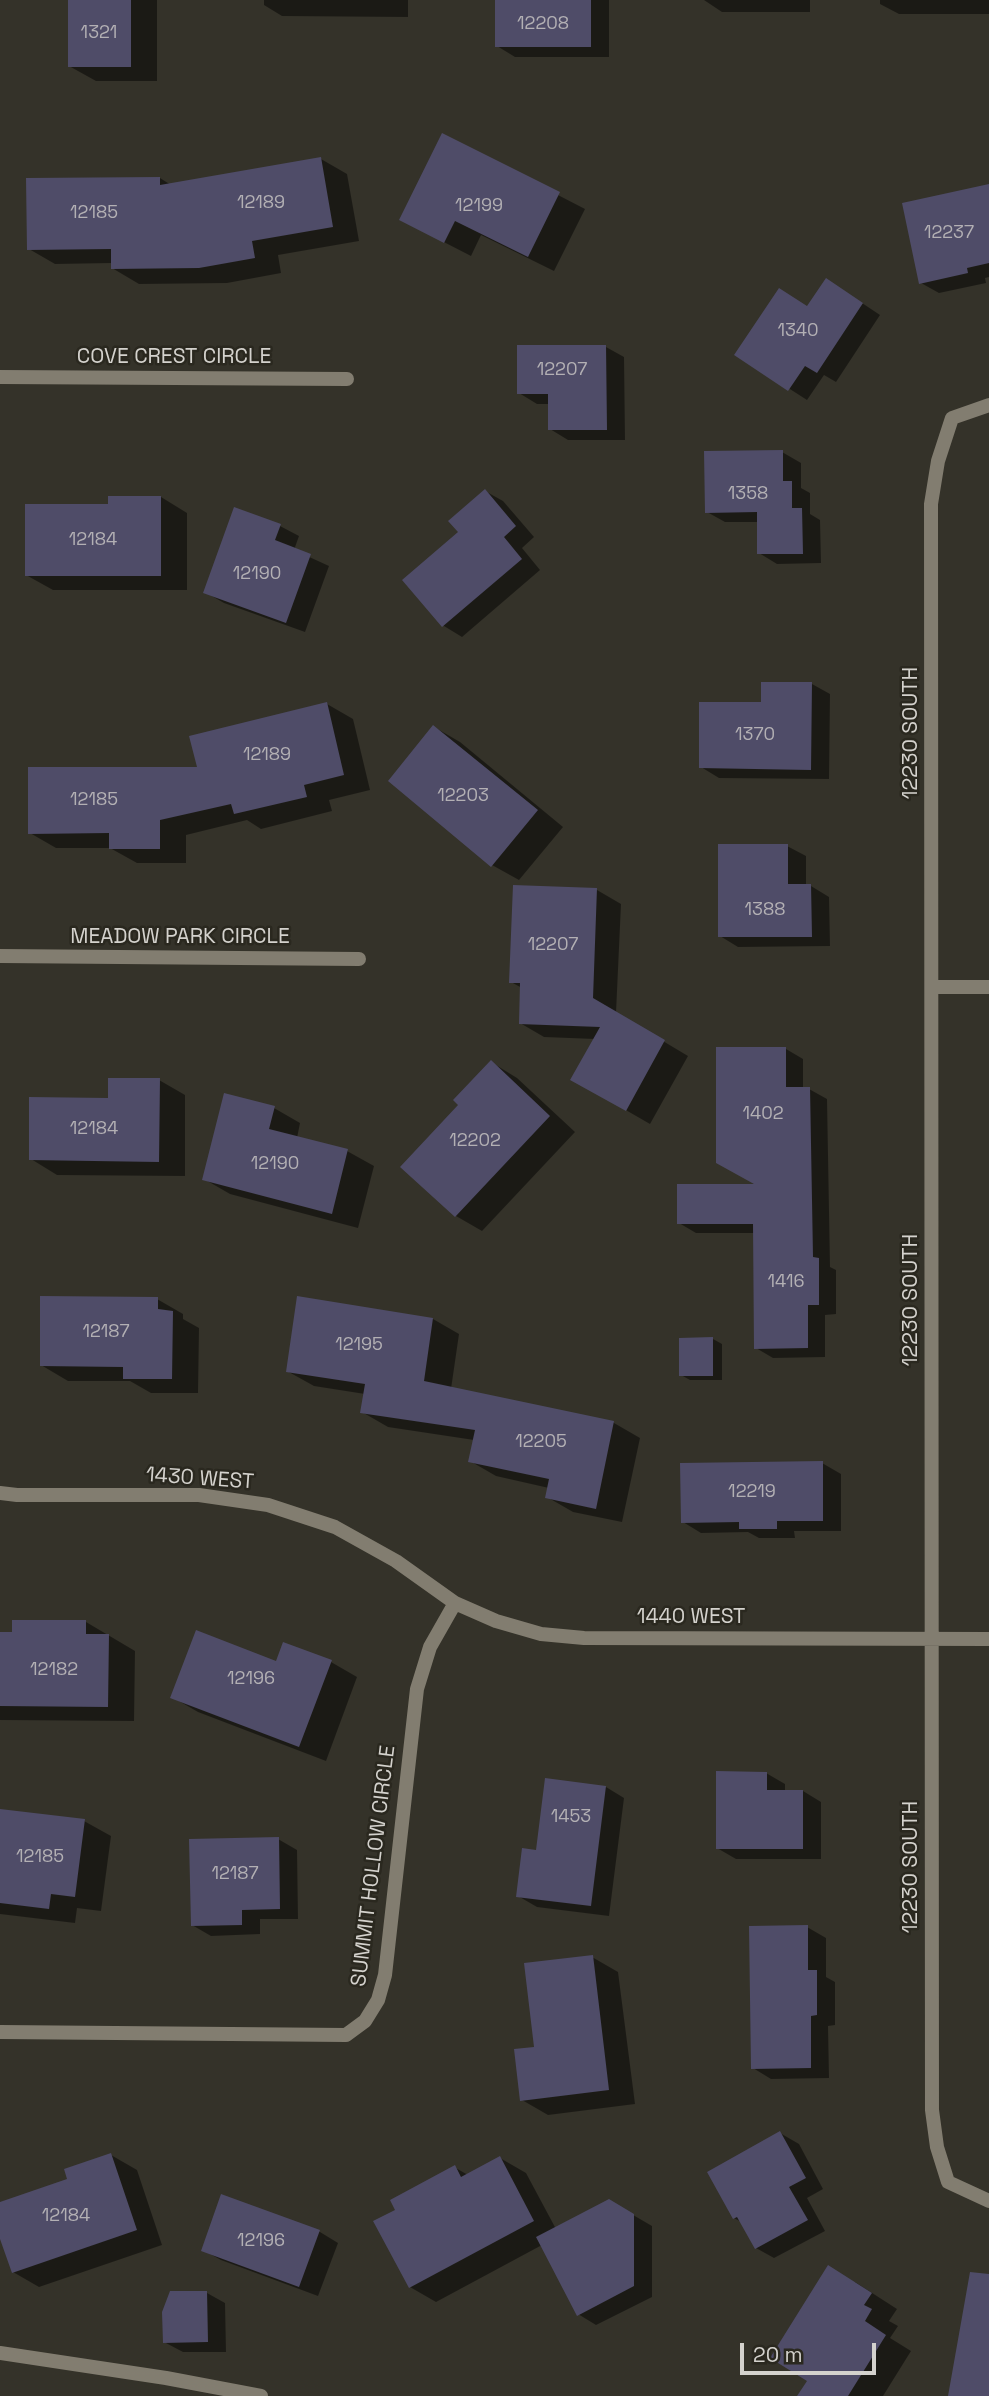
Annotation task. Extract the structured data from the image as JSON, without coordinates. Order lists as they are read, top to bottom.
{
  "streets": {
    "street": [
      "COVE CREST CIRCLE",
      "12230 SOUTH",
      "MEADOW PARK CIRCLE",
      "1430 WEST",
      "1440 WEST",
      "SUMMIT HOLLOW CIRCLE"
    ]
  },
  "crossings": [
    ["12230 SOUTH", "1440 WEST"],
    ["1430 WEST", "1440 WEST"],
    ["1430 WEST", "SUMMIT HOLLOW CIRCLE"],
    ["1440 WEST", "SUMMIT HOLLOW CIRCLE"]
  ],
  "house_numbers": [
    "12208",
    "1321",
    "12189",
    "12199",
    "12185",
    "12237",
    "1340",
    "12207",
    "1358",
    "12184",
    "12190",
    "1370",
    "12189",
    "12203",
    "12185",
    "1388",
    "12207",
    "1402",
    "12184",
    "12202",
    "12190",
    "1416",
    "12187",
    "12195",
    "12205",
    "12219",
    "12182",
    "12196",
    "1453",
    "12185",
    "12187",
    "12184",
    "12196"
  ],
  "scale_bar": "20 m"
}
